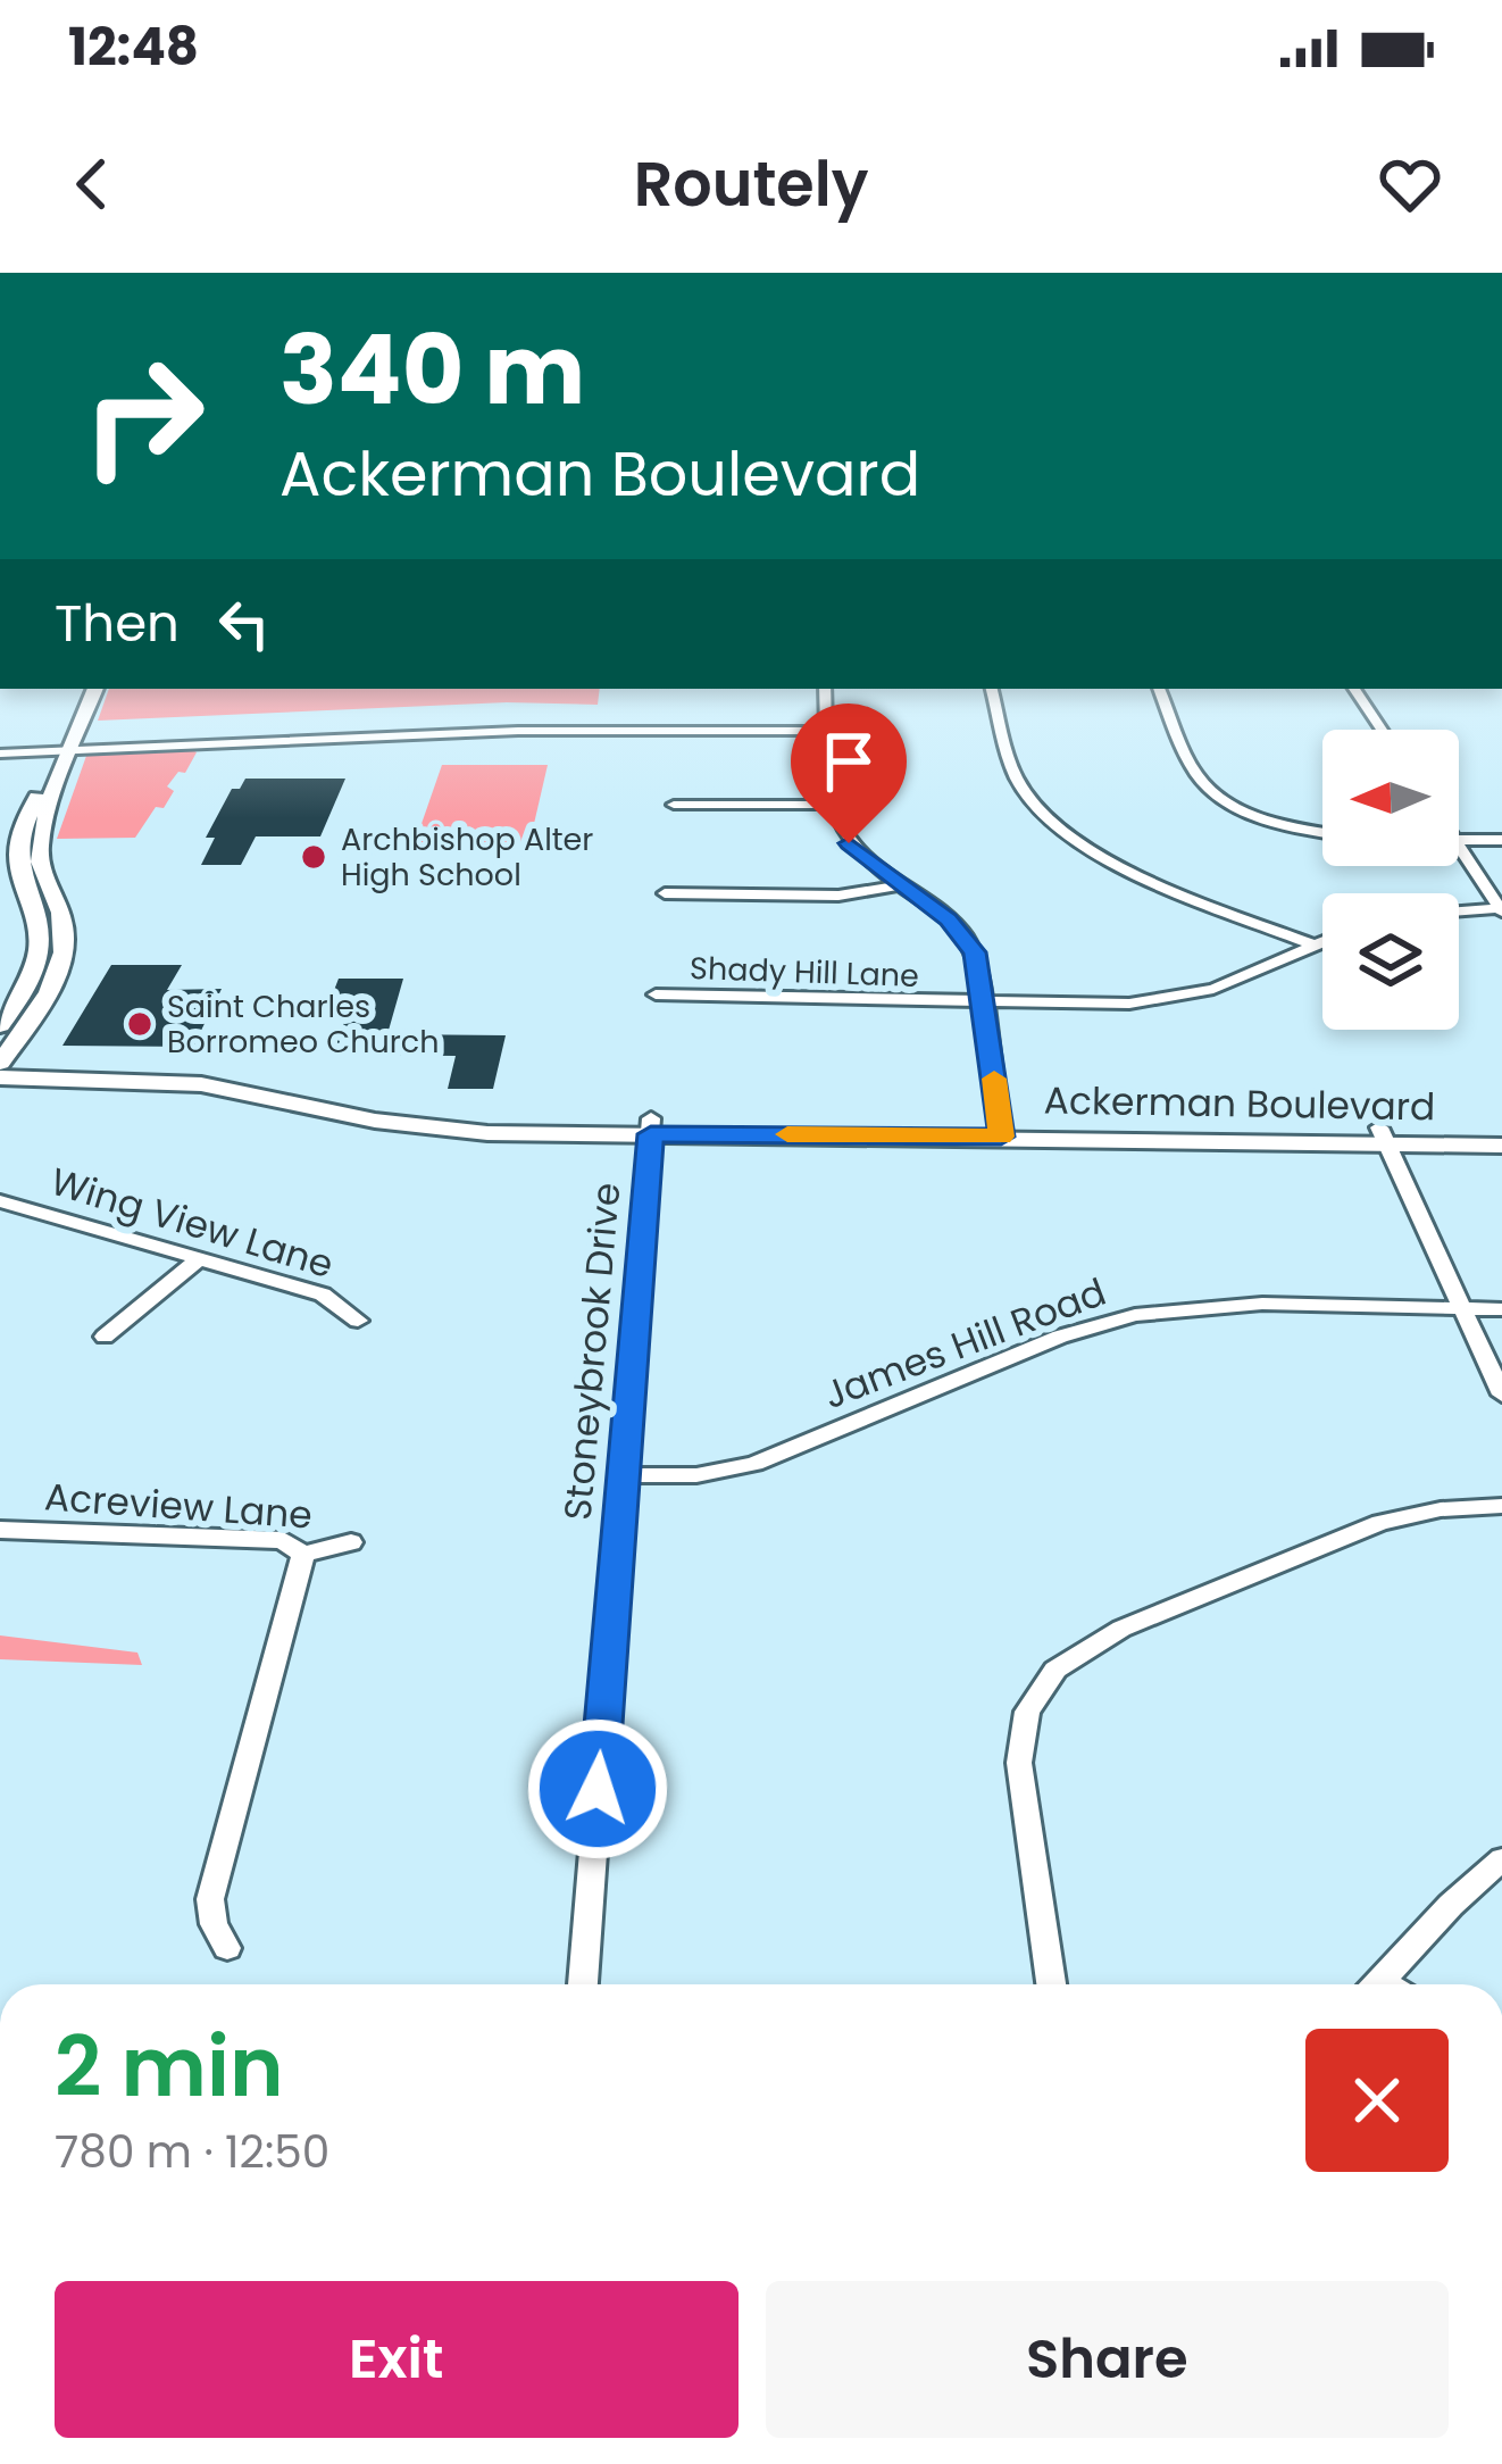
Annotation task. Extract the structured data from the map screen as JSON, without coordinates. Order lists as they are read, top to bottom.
{
  "streets": {
    "street": [
      "Shady Hill Lane",
      "Ackerman Boulevard",
      "Wing View Lane",
      "James Hill Road",
      "Stoneybrook Drive",
      "Acreview Lane"
    ]
  },
  "crossings": [
    ["Ackerman Boulevard", "Stoneybrook Drive"],
    ["James Hill Road", "Stoneybrook Drive"]
  ],
  "places": ["Archbishop Alter High School", "Saint Charles Borromeo Church"],
  "north": "left",
  "page": {
    "status": "12:48",
    "header": "Routely",
    "turn": ["340 m", "Ackerman Boulevard"],
    "then": "Then",
    "heading": ["2 min", "780 m · 12:50"],
    "buttons": ["Exit", "Share"]
  }
}
